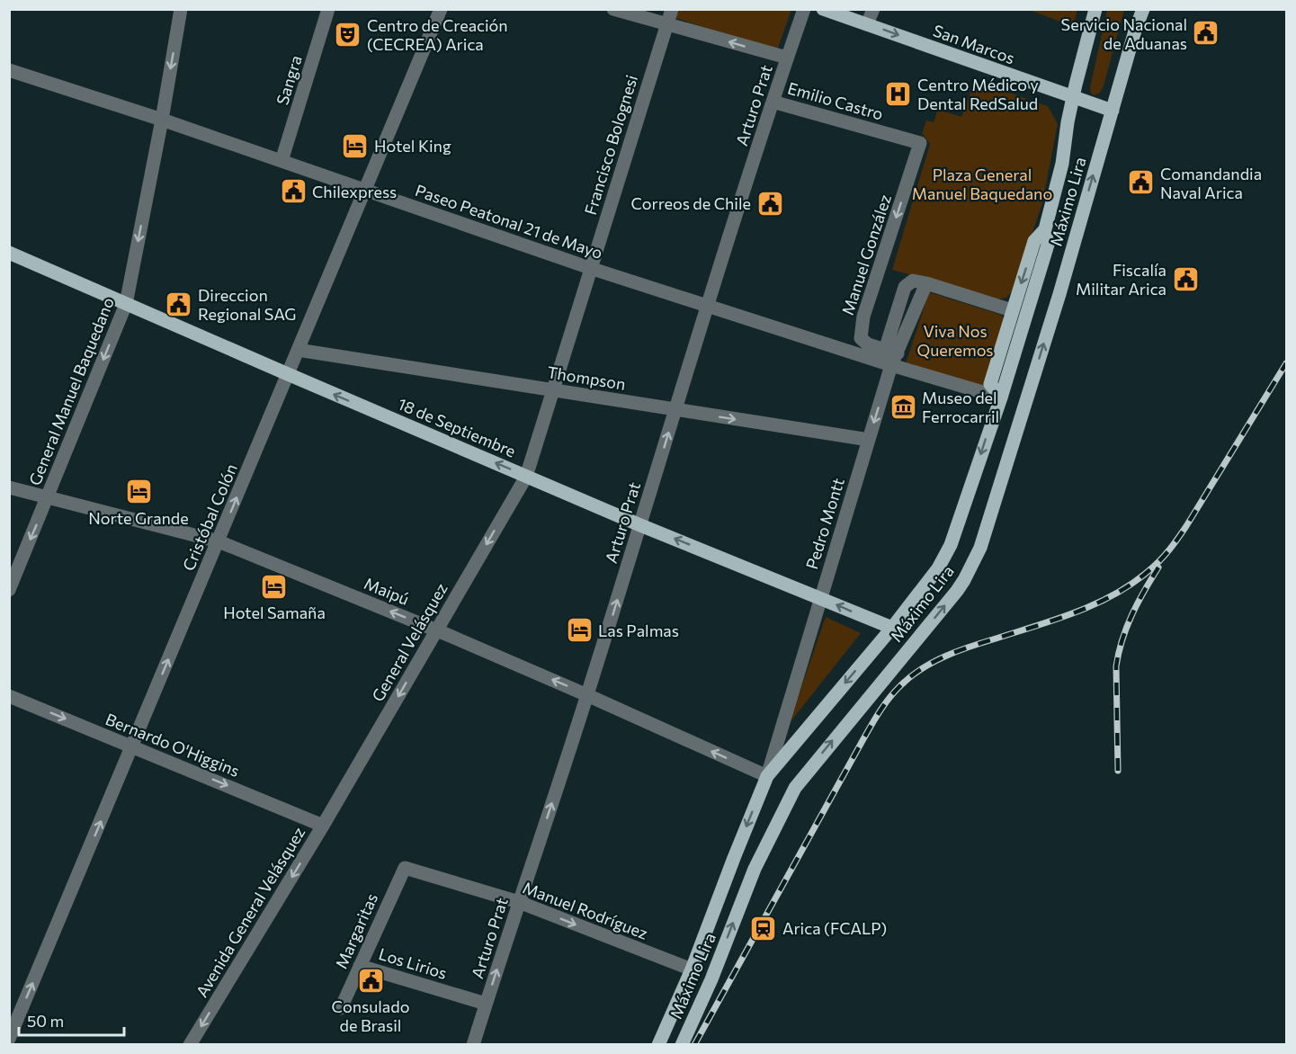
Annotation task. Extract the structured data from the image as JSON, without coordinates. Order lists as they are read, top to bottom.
{
  "streets": {
    "main road": ["San Marcos", "Máximo Lira", "18 de Septiembre"],
    "street": [
      "Sangra",
      "Emilio Castro",
      "Arturo Prat",
      "Francisco Bolognesi",
      "Paseo Peatonal 21 de Mayo",
      "Manuel González",
      "Thompson",
      "General Manuel Baquedano",
      "Cristóbal Colón",
      "Pedro Montt",
      "Maipú",
      "General Velásquez",
      "Bernardo O'Higgins",
      "Manuel Rodríguez",
      "Avenida General Velásquez",
      "Margaritas",
      "Los Lirios"
    ]
  },
  "crossings": [
    ["San Marcos", "Máximo Lira"],
    ["Sangra", "Paseo Peatonal 21 de Mayo"],
    ["Emilio Castro", "Arturo Prat"],
    ["Emilio Castro", "Manuel González"],
    ["Arturo Prat", "Paseo Peatonal 21 de Mayo"],
    ["Arturo Prat", "Thompson"],
    ["Arturo Prat", "18 de Septiembre"],
    ["Arturo Prat", "Maipú"],
    ["Arturo Prat", "Manuel Rodríguez"],
    ["Arturo Prat", "Los Lirios"],
    ["Francisco Bolognesi", "Paseo Peatonal 21 de Mayo"],
    ["Francisco Bolognesi", "Thompson"],
    ["Francisco Bolognesi", "18 de Septiembre"],
    ["Francisco Bolognesi", "General Velásquez"],
    ["Máximo Lira", "Paseo Peatonal 21 de Mayo"],
    ["Máximo Lira", "18 de Septiembre"],
    ["Máximo Lira", "Pedro Montt"],
    ["Máximo Lira", "Maipú"],
    ["Máximo Lira", "Manuel Rodríguez"],
    ["Paseo Peatonal 21 de Mayo", "Manuel González"],
    ["Paseo Peatonal 21 de Mayo", "General Manuel Baquedano"],
    ["Paseo Peatonal 21 de Mayo", "Cristóbal Colón"],
    ["Paseo Peatonal 21 de Mayo", "Pedro Montt"],
    ["Manuel González", "Pedro Montt"],
    ["Thompson", "Cristóbal Colón"],
    ["Thompson", "Pedro Montt"],
    ["General Manuel Baquedano", "18 de Septiembre"],
    ["General Manuel Baquedano", "Maipú"],
    ["18 de Septiembre", "Cristóbal Colón"],
    ["18 de Septiembre", "Pedro Montt"],
    ["18 de Septiembre", "General Velásquez"],
    ["Cristóbal Colón", "Maipú"],
    ["Cristóbal Colón", "Bernardo O'Higgins"],
    ["Pedro Montt", "Maipú"],
    ["Maipú", "General Velásquez"],
    ["General Velásquez", "Bernardo O'Higgins"],
    ["General Velásquez", "Avenida General Velásquez"],
    ["Bernardo O'Higgins", "Avenida General Velásquez"],
    ["Manuel Rodríguez", "Margaritas"],
    ["Margaritas", "Los Lirios"]
  ],
  "one_way": [
    "San Marcos",
    "Arturo Prat",
    "Manuel González",
    "General Manuel Baquedano",
    "18 de Septiembre",
    "Cristóbal Colón",
    "Maipú",
    "General Velásquez",
    "Bernardo O'Higgins",
    "Manuel Rodríguez",
    "Avenida General Velásquez"
  ],
  "parks": ["Plaza General Manuel Baquedano", "Viva Nos Queremos"],
  "places": {
    "public building": [
      "Servicio Nacional de Aduanas",
      "Comandandia Naval Arica",
      "Chilexpress",
      "Correos de Chile",
      "Fiscalía Militar Arica",
      "Direccion Regional SAG",
      "Consulado de Brasil"
    ],
    "theatre": ["Centro de Creación (CECREA) Arica"],
    "hospital": ["Centro Médico y Dental RedSalud"],
    "hotel": [
      "Hotel King",
      "Norte Grande",
      "Hotel Samaña",
      "Las Palmas"
    ],
    "museum": ["Museo del Ferrocarril"],
    "station": ["Arica (FCALP)"]
  },
  "scale_bar": "50 m"
}
